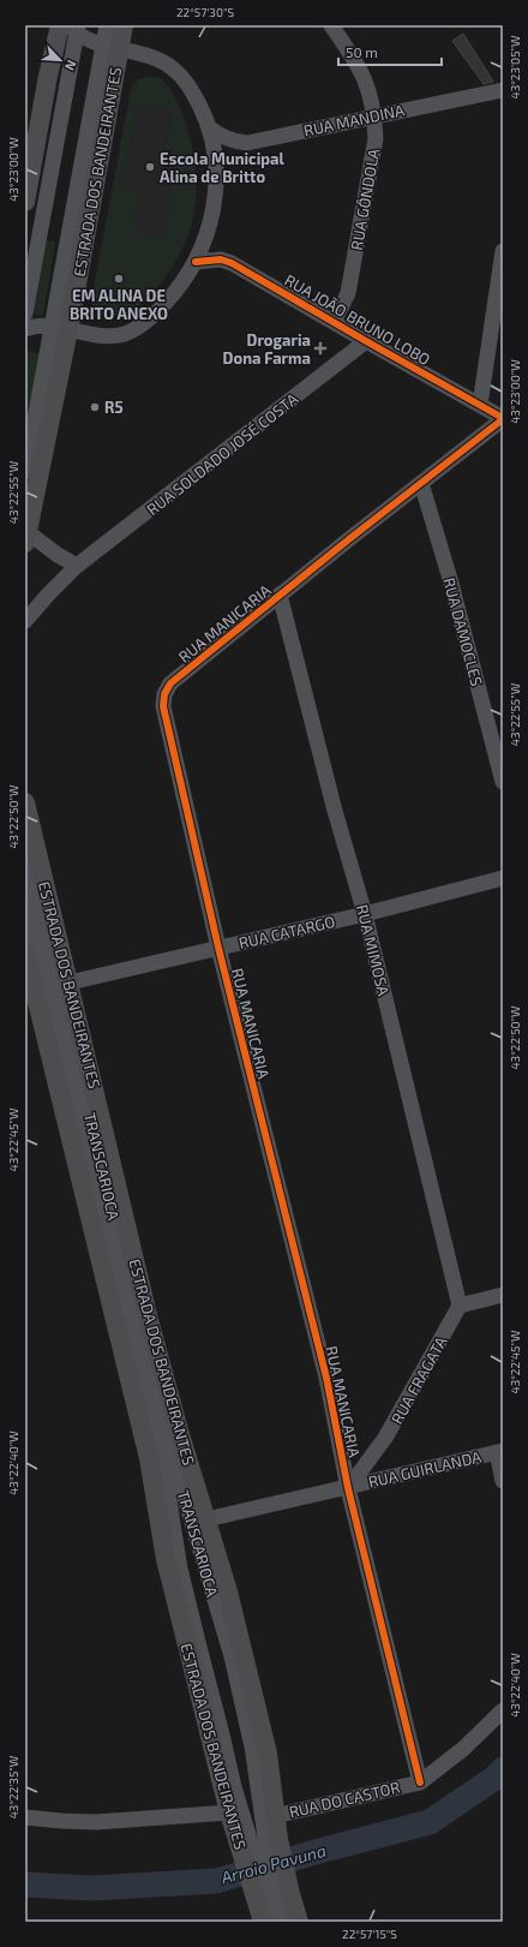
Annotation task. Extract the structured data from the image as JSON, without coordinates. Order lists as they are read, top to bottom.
{
  "streets": {
    "main road": ["ESTRADA DOS BANDEIRANTES"],
    "street": [
      "RUA MANDINA",
      "RUA GÔNDOLA",
      "RUA JOÃO BRUNO LOBO",
      "RUA SOLDADO JOSÉ COSTA",
      "RUA MANICARIA",
      "RUA DAMOCLES",
      "RUA CATARGO",
      "RUA MIMOSA",
      "TRANSCARIOCA",
      "RUA FRAGATA",
      "RUA GUIRLANDA",
      "RUA DO CASTOR"
    ]
  },
  "crossings": [
    ["RUA MANDINA", "RUA GÔNDOLA"],
    ["ESTRADA DOS BANDEIRANTES", "RUA CATARGO"],
    ["ESTRADA DOS BANDEIRANTES", "TRANSCARIOCA"],
    ["ESTRADA DOS BANDEIRANTES", "RUA GUIRLANDA"],
    ["ESTRADA DOS BANDEIRANTES", "RUA DO CASTOR"],
    ["RUA GÔNDOLA", "RUA JOÃO BRUNO LOBO"],
    ["RUA JOÃO BRUNO LOBO", "RUA SOLDADO JOSÉ COSTA"],
    ["RUA JOÃO BRUNO LOBO", "RUA MANICARIA"],
    ["RUA MANICARIA", "RUA DAMOCLES"],
    ["RUA MANICARIA", "RUA CATARGO"],
    ["RUA MANICARIA", "RUA MIMOSA"],
    ["RUA MANICARIA", "RUA FRAGATA"],
    ["RUA MANICARIA", "RUA GUIRLANDA"],
    ["RUA MANICARIA", "RUA DO CASTOR"],
    ["RUA CATARGO", "RUA MIMOSA"],
    ["RUA MIMOSA", "RUA FRAGATA"],
    ["RUA FRAGATA", "RUA GUIRLANDA"]
  ],
  "water": ["Arroio Pavuna"],
  "places": {
    "other": ["Escola Municipal Alina de Britto", "EM ALINA DE BRITO ANEXO", "R5"],
    "health": ["Drogaria Dona Farma"]
  },
  "scale_bar": "50 m",
  "north": "bottom right",
  "coordinates": [
    "22°57'30\"S",
    "43°23'05\"W",
    "43°23'00\"W",
    "43°22'55\"W",
    "43°22'50\"W",
    "43°22'45\"W",
    "43°22'40\"W",
    "43°22'35\"W",
    "22°57'15\"S"
  ]
}
